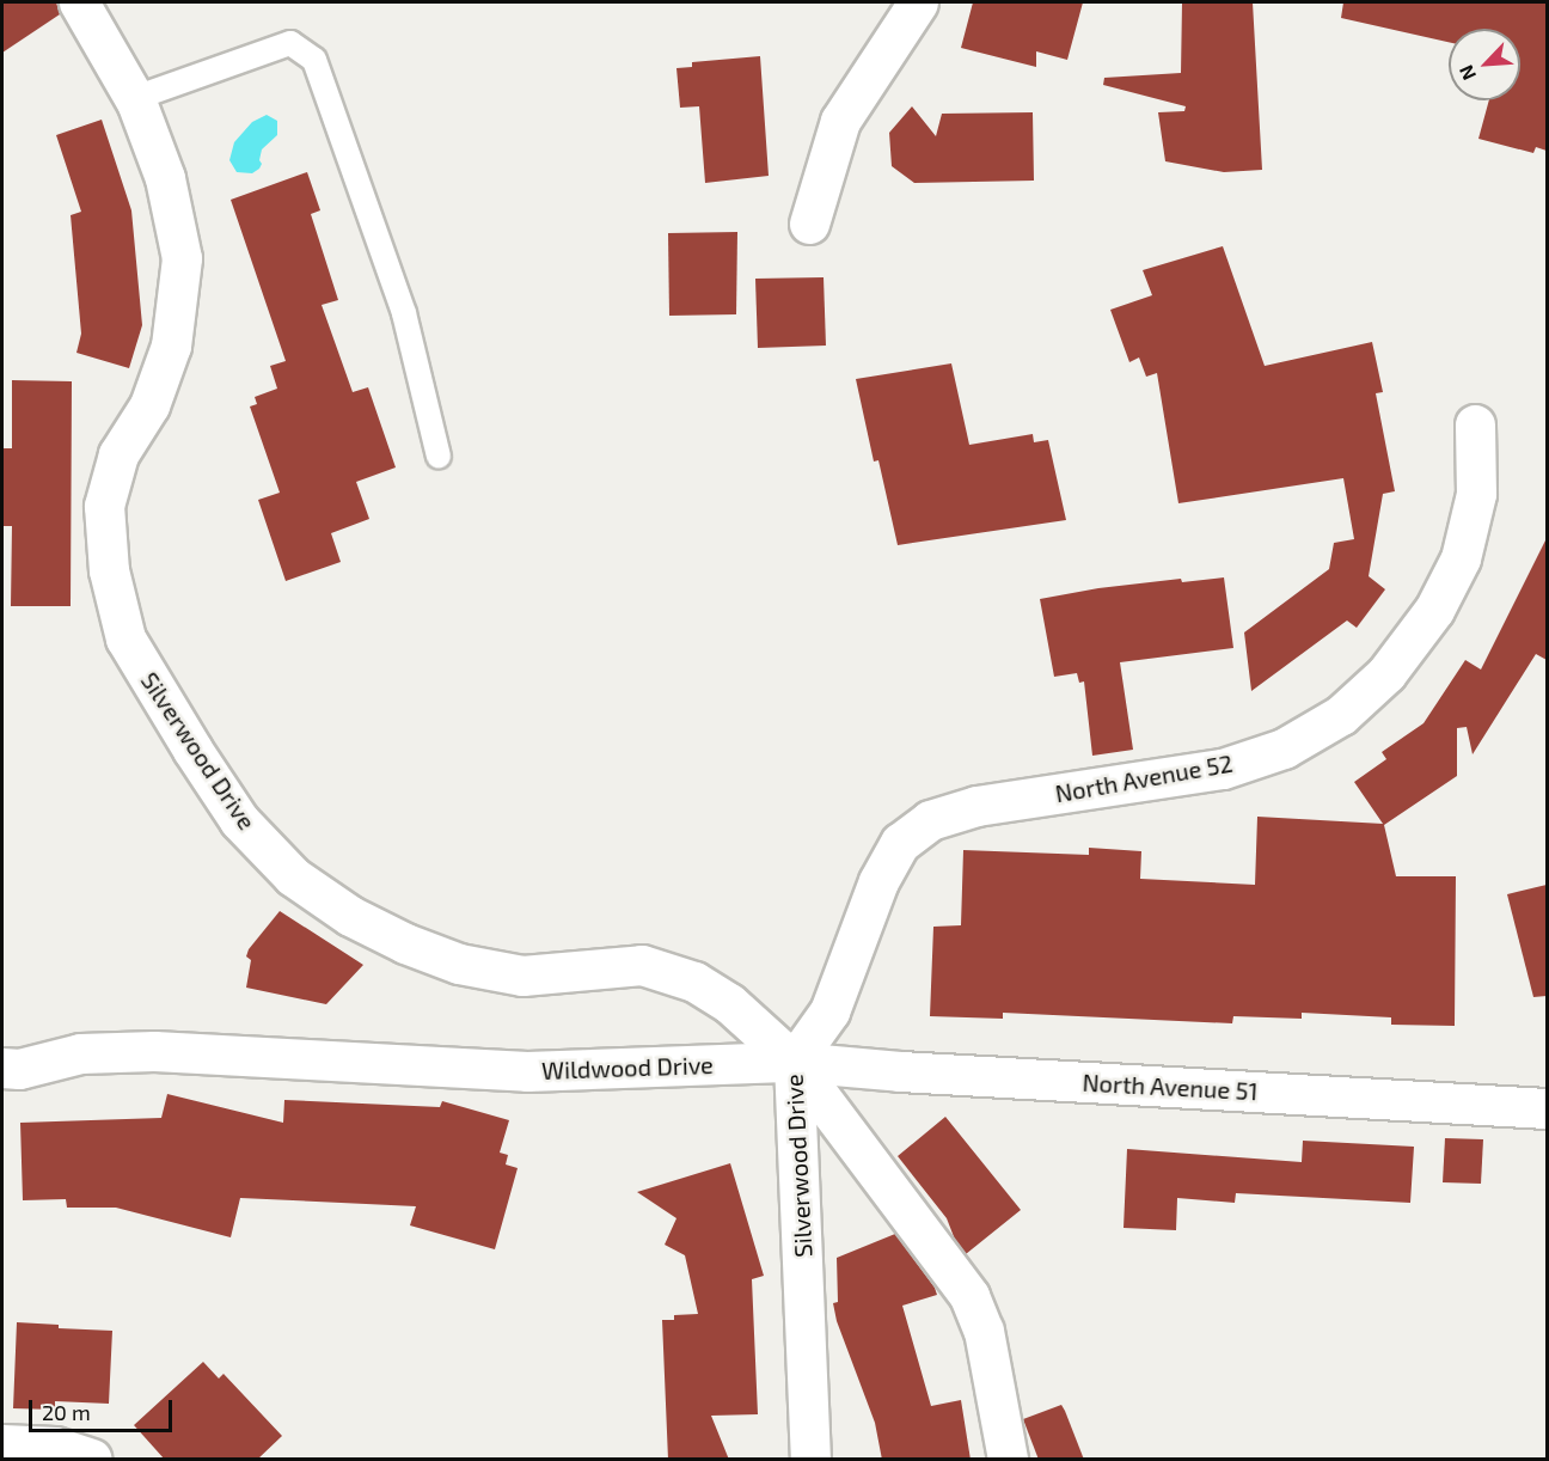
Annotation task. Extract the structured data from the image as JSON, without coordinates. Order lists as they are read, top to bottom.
{
  "streets": {
    "street": [
      "Silverwood Drive",
      "North Avenue 52",
      "Wildwood Drive",
      "North Avenue 51"
    ]
  },
  "crossings": [
    ["Silverwood Drive", "North Avenue 52"],
    ["Silverwood Drive", "Wildwood Drive"],
    ["Silverwood Drive", "North Avenue 51"],
    ["North Avenue 52", "Wildwood Drive"],
    ["North Avenue 52", "North Avenue 51"],
    ["Wildwood Drive", "North Avenue 51"]
  ],
  "scale_bar": "20 m",
  "north": "bottom left"
}
